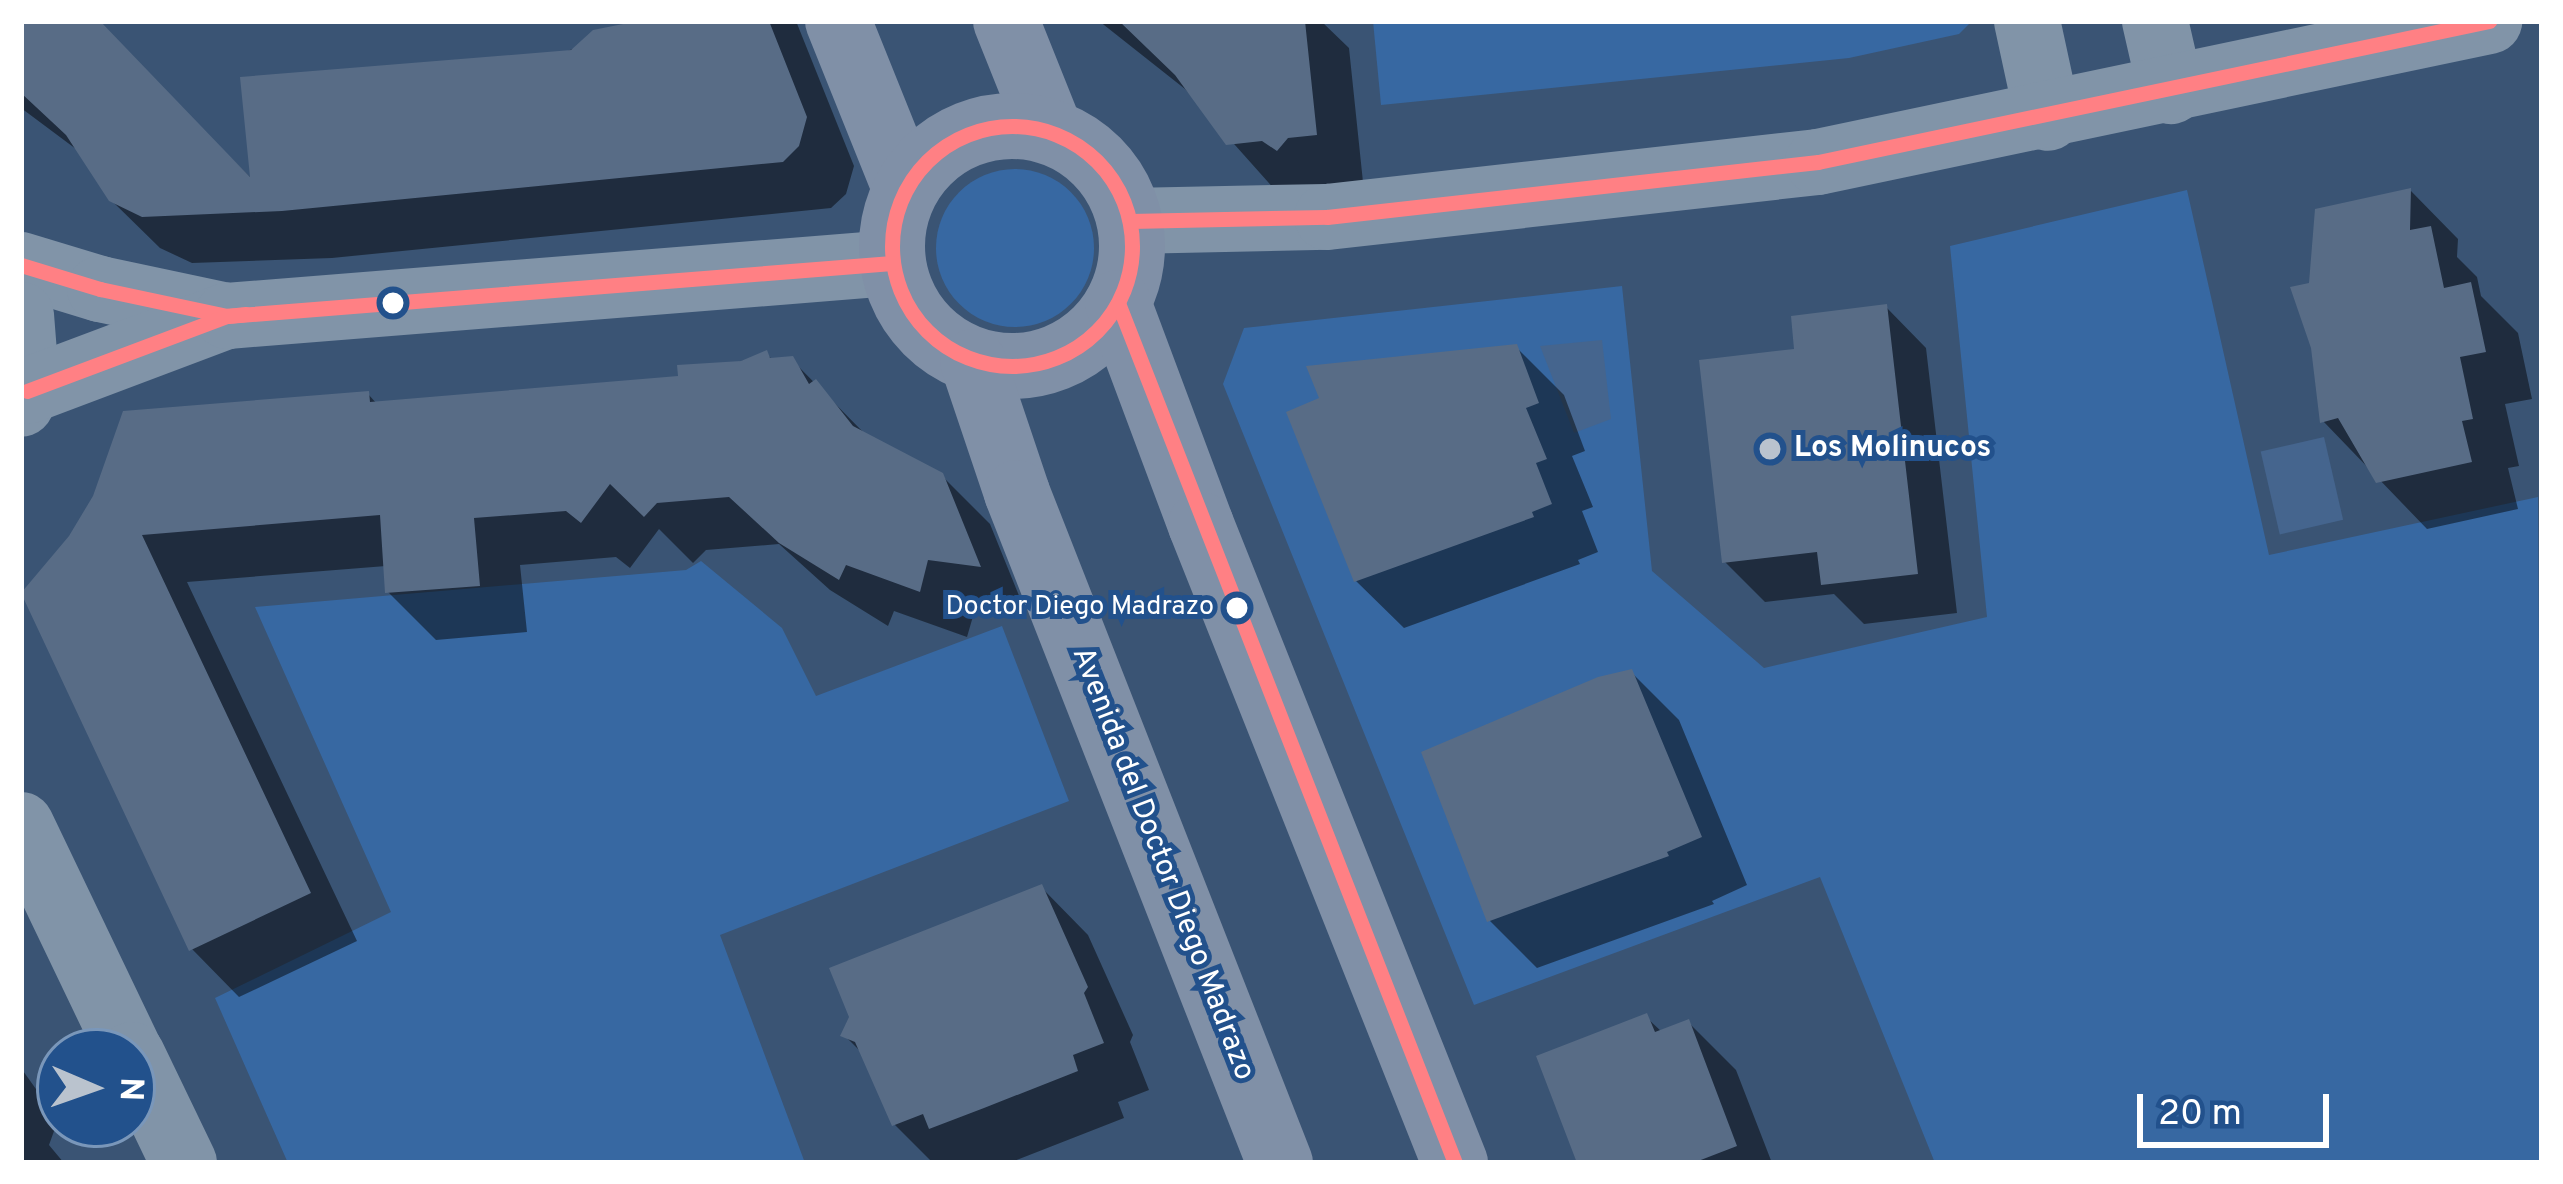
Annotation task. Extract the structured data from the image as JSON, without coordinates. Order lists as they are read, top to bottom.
{
  "streets": {
    "main road": ["Avenida del Doctor Diego Madrazo"]
  },
  "places": ["Los Molinucos", "Doctor Diego Madrazo"],
  "scale_bar": "20 m",
  "north": "right"
}
